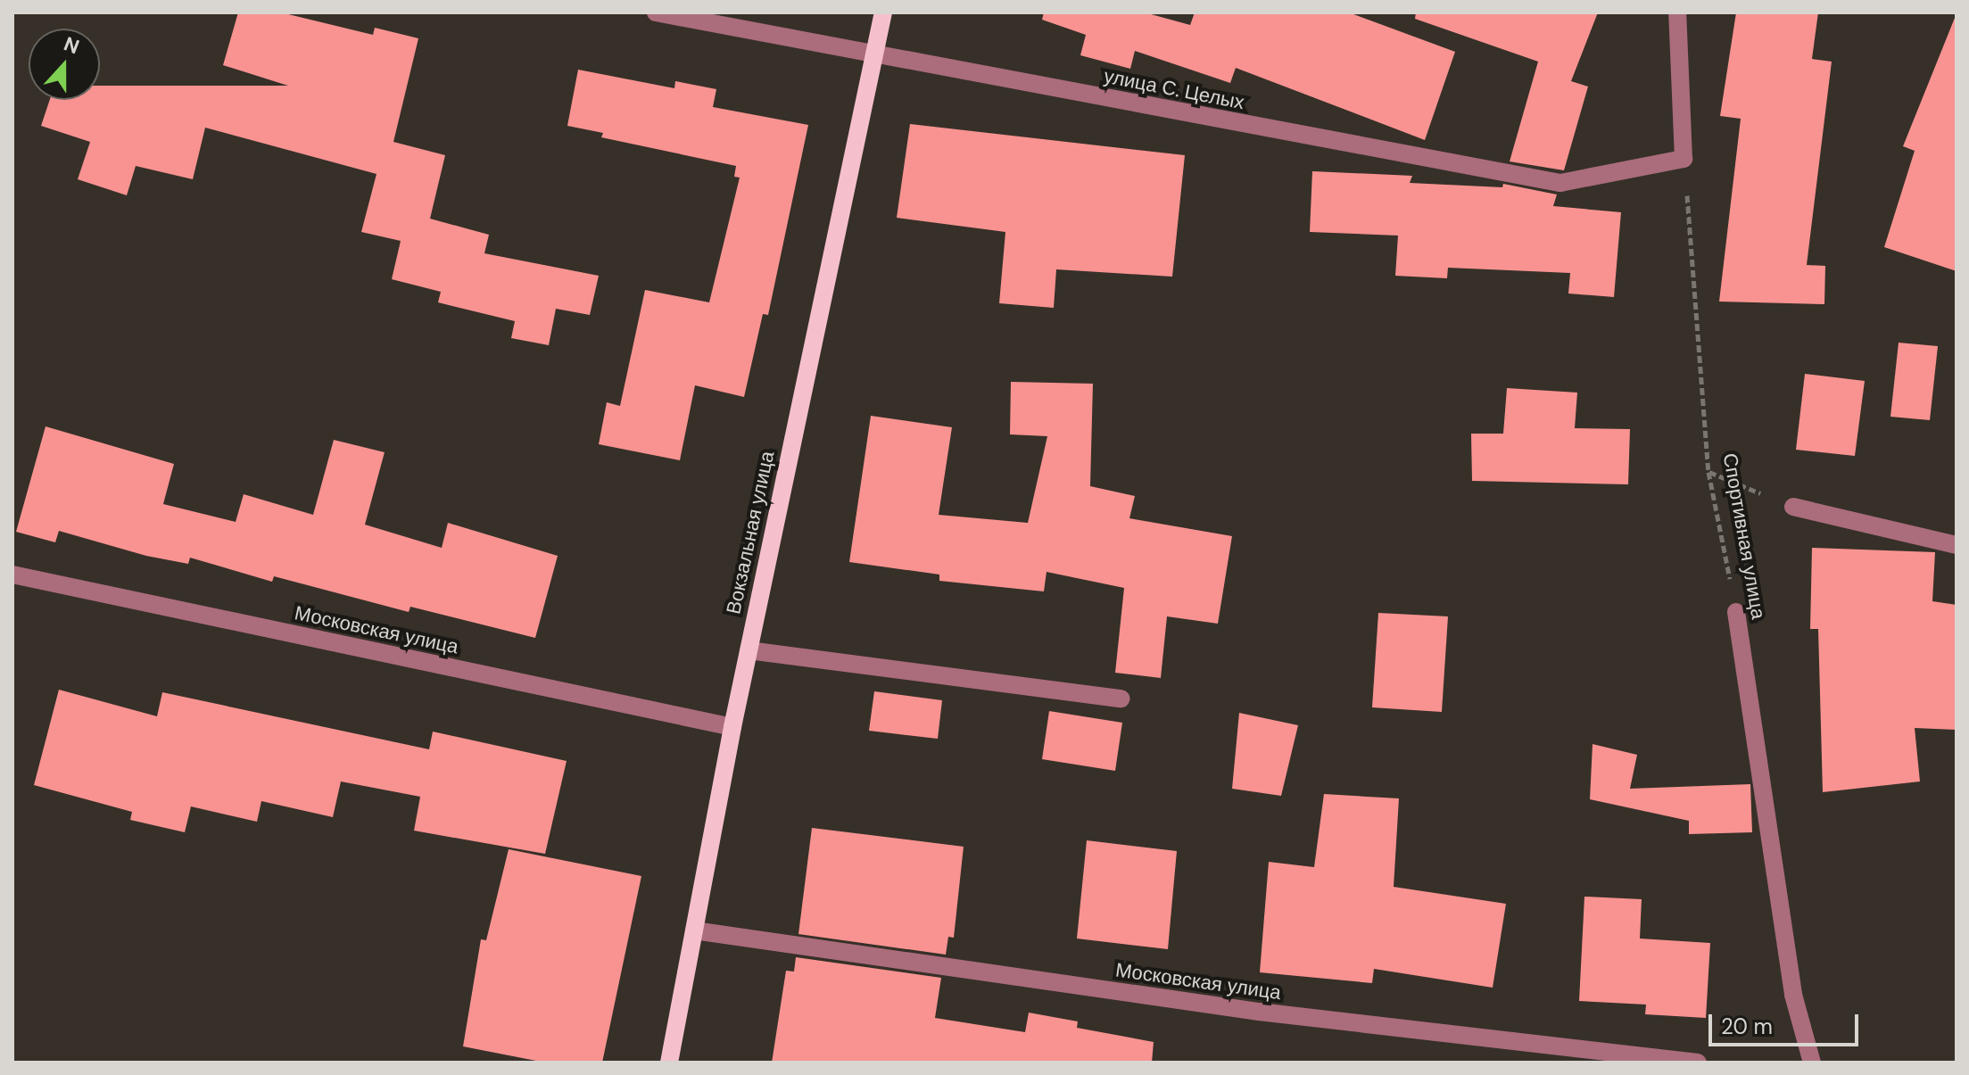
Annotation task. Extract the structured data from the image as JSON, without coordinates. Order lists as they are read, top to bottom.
{
  "streets": {
    "main road": ["Вокзальная улица"],
    "street": ["улица С. Целых", "Спортивная улица", "Московская улица"]
  },
  "crossings": [
    ["улица С. Целых", "Вокзальная улица"],
    ["улица С. Целых", "Спортивная улица"],
    ["Вокзальная улица", "Московская улица"]
  ],
  "scale_bar": "20 m",
  "north": "top"
}
